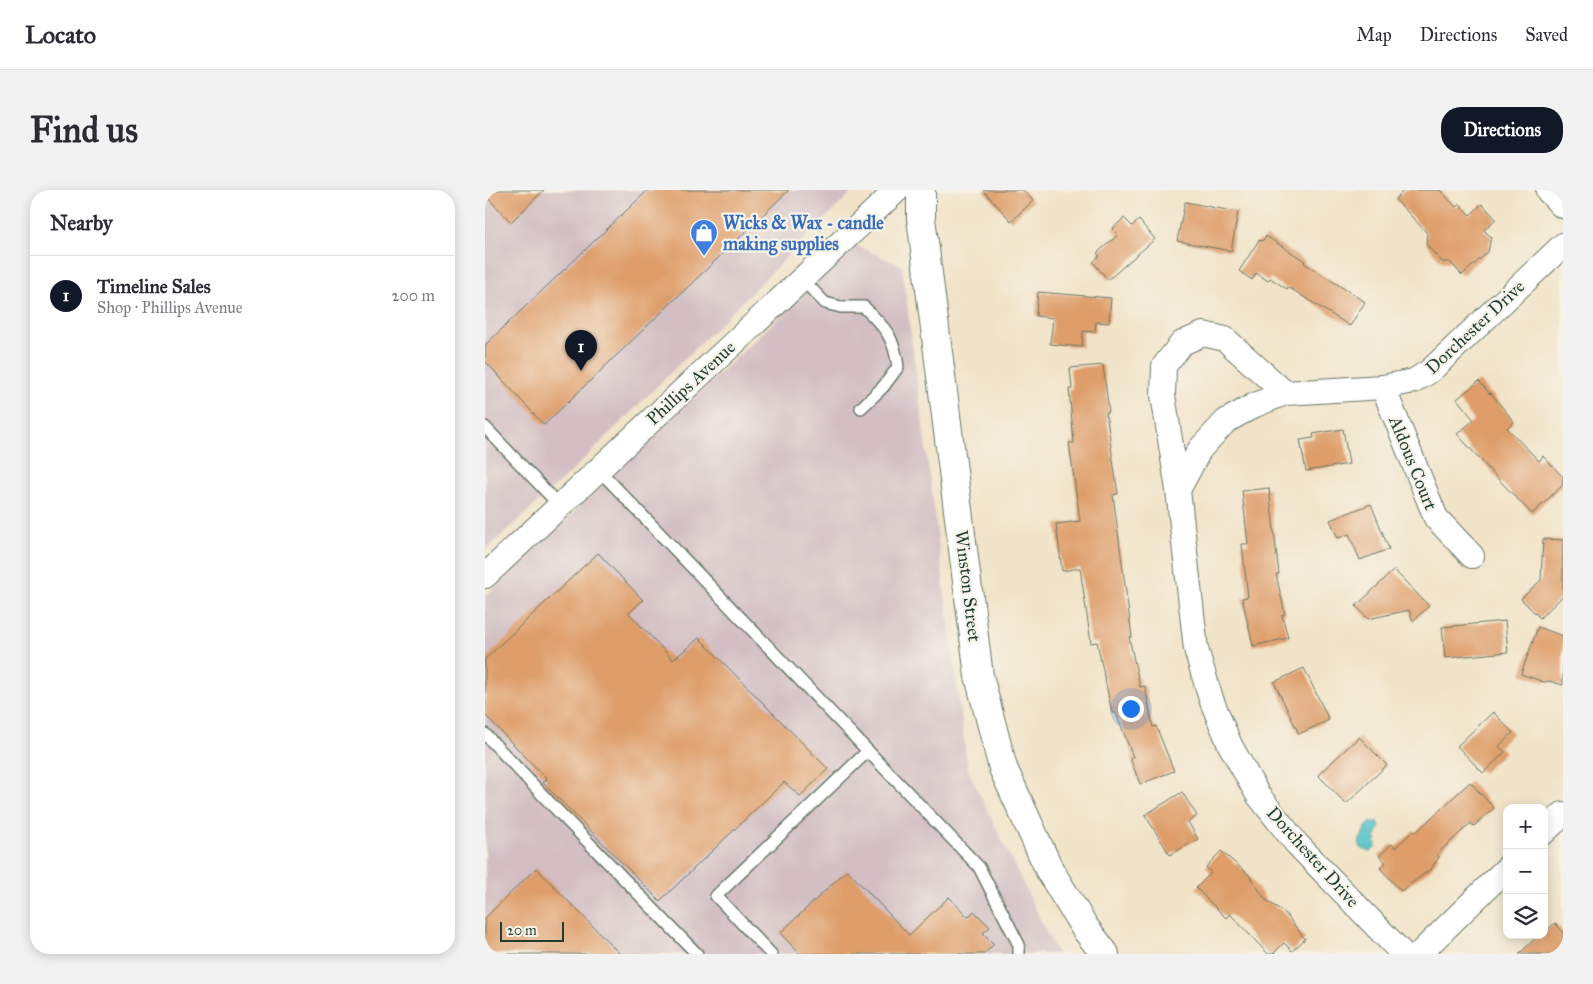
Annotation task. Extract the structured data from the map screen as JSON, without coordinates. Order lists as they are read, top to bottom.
{
  "streets": {
    "street": [
      "Dorchester Drive",
      "Phillips Avenue",
      "Aldous Court",
      "Winston Street"
    ]
  },
  "crossings": [
    ["Dorchester Drive", "Aldous Court"]
  ],
  "places": {
    "shop": ["Wicks & Wax - candle making supplies"]
  },
  "scale_bar": "20 m",
  "page": {
    "header": "Locato",
    "nav": ["Map", "Directions", "Saved"],
    "buttons": "Directions",
    "title": "Find us",
    "heading": "Nearby",
    "list": [
      {
        "mark": "1",
        "name": "Timeline Sales",
        "note": "Shop · Phillips Avenue",
        "value": "200 m"
      }
    ],
    "pins": "1",
    "map_buttons": ["+", "−"],
    "scale": "20 m"
  }
}
